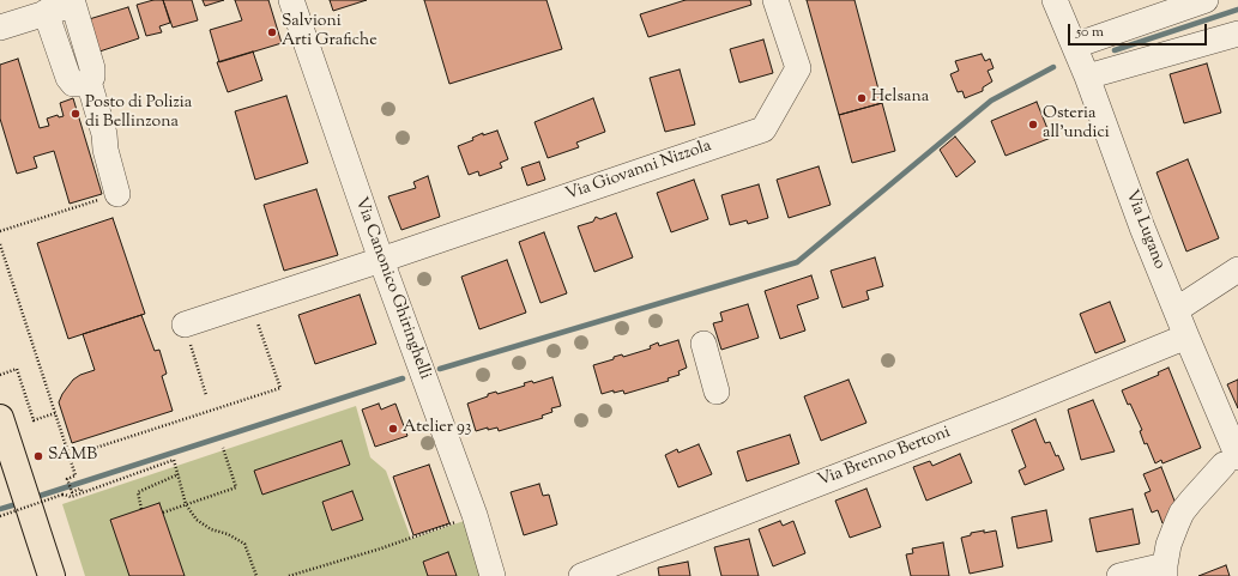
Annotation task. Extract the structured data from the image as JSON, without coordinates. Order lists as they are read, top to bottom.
{
  "streets": {
    "street": [
      "Via Giovanni Nizzola",
      "Via Lugano",
      "Via Canonico Ghiringhelli",
      "Via Brenno Bertoni"
    ]
  },
  "crossings": [
    ["Via Giovanni Nizzola", "Via Canonico Ghiringhelli"],
    ["Via Lugano", "Via Brenno Bertoni"]
  ],
  "places": [
    "Salvioni Arti Grafiche",
    "Helsana",
    "Posto di Polizia di Bellinzona",
    "Osteria all'undici",
    "Atelier 93",
    "SAMB"
  ],
  "scale_bar": "50 m"
}
